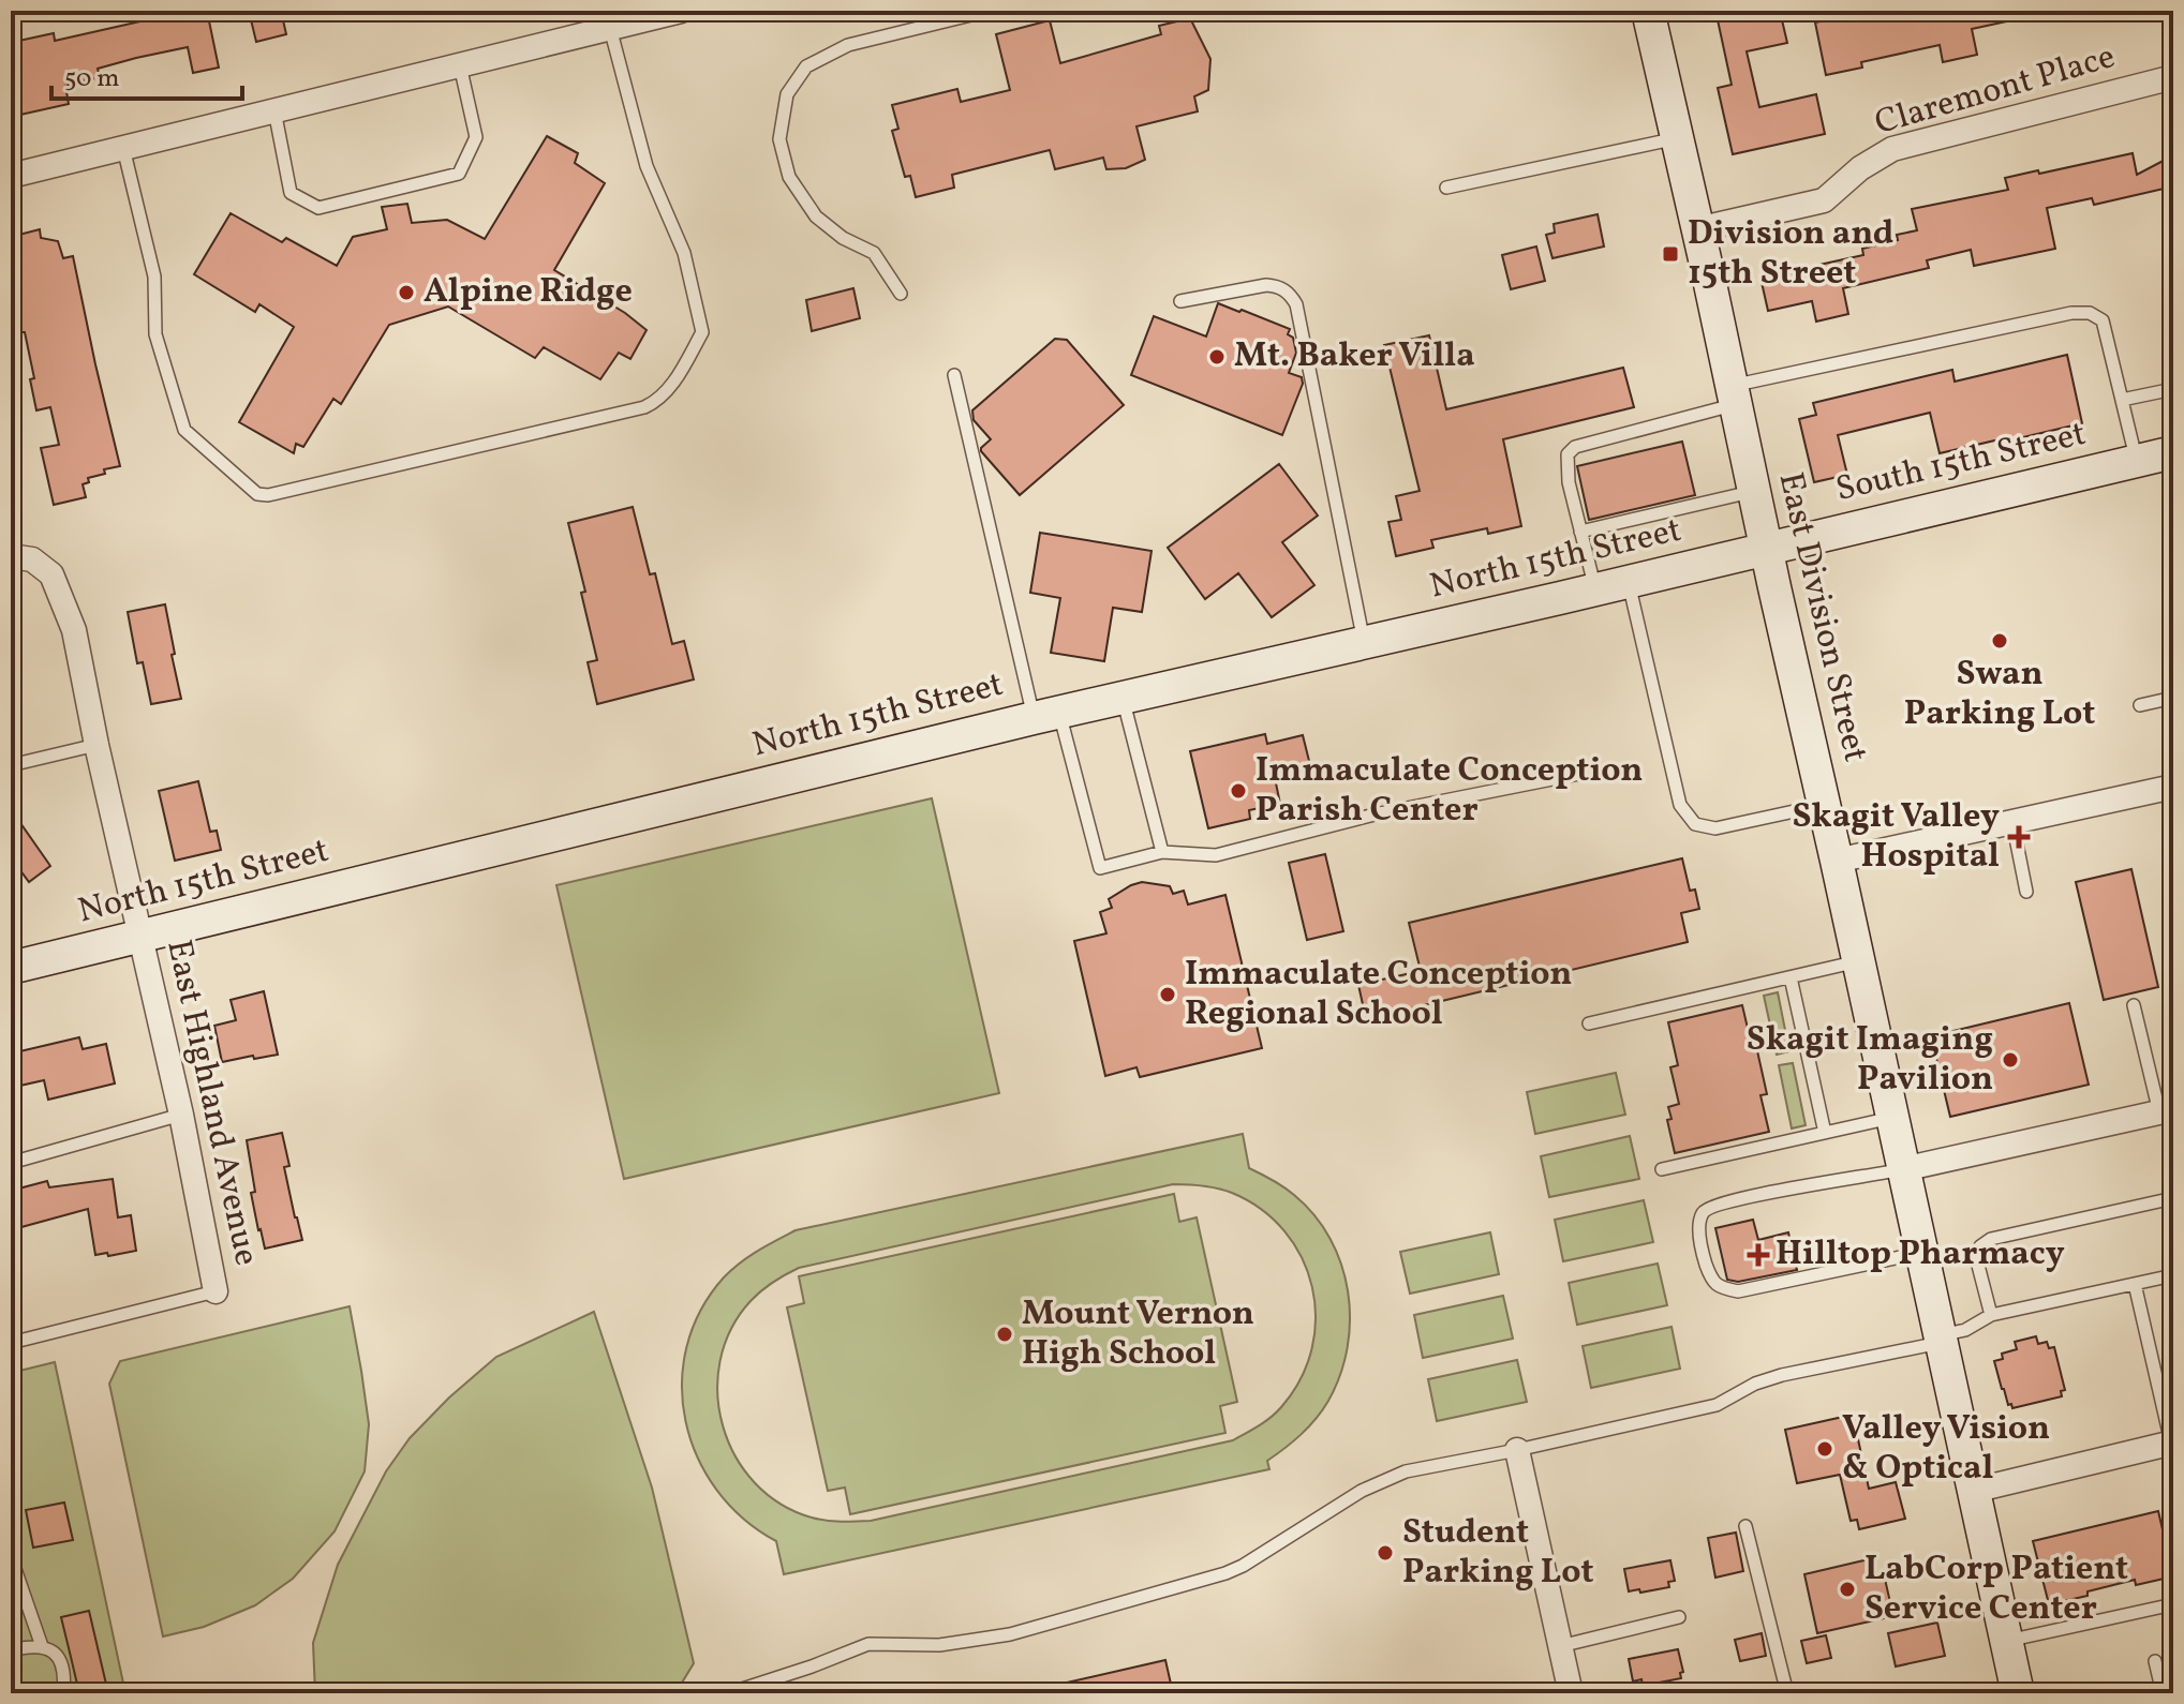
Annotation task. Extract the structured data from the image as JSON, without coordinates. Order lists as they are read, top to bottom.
{
  "streets": {
    "street": [
      "Claremont Place",
      "South 15th Street",
      "North 15th Street",
      "East Division Street",
      "East Highland Avenue"
    ]
  },
  "crossings": [
    ["Claremont Place", "East Division Street"],
    ["South 15th Street", "North 15th Street"],
    ["South 15th Street", "East Division Street"],
    ["North 15th Street", "East Division Street"],
    ["North 15th Street", "East Highland Avenue"]
  ],
  "places": {
    "transit": ["Division and 15th Street"],
    "other": [
      "Alpine Ridge",
      "Mt. Baker Villa",
      "Swan Parking Lot",
      "Immaculate Conception Parish Center",
      "Immaculate Conception Regional School",
      "Skagit Imaging Pavilion",
      "Mount Vernon High School",
      "Valley Vision & Optical",
      "Student Parking Lot",
      "LabCorp Patient Service Center"
    ],
    "health": ["Skagit Valley Hospital", "Hilltop Pharmacy"]
  },
  "scale_bar": "50 m"
}
